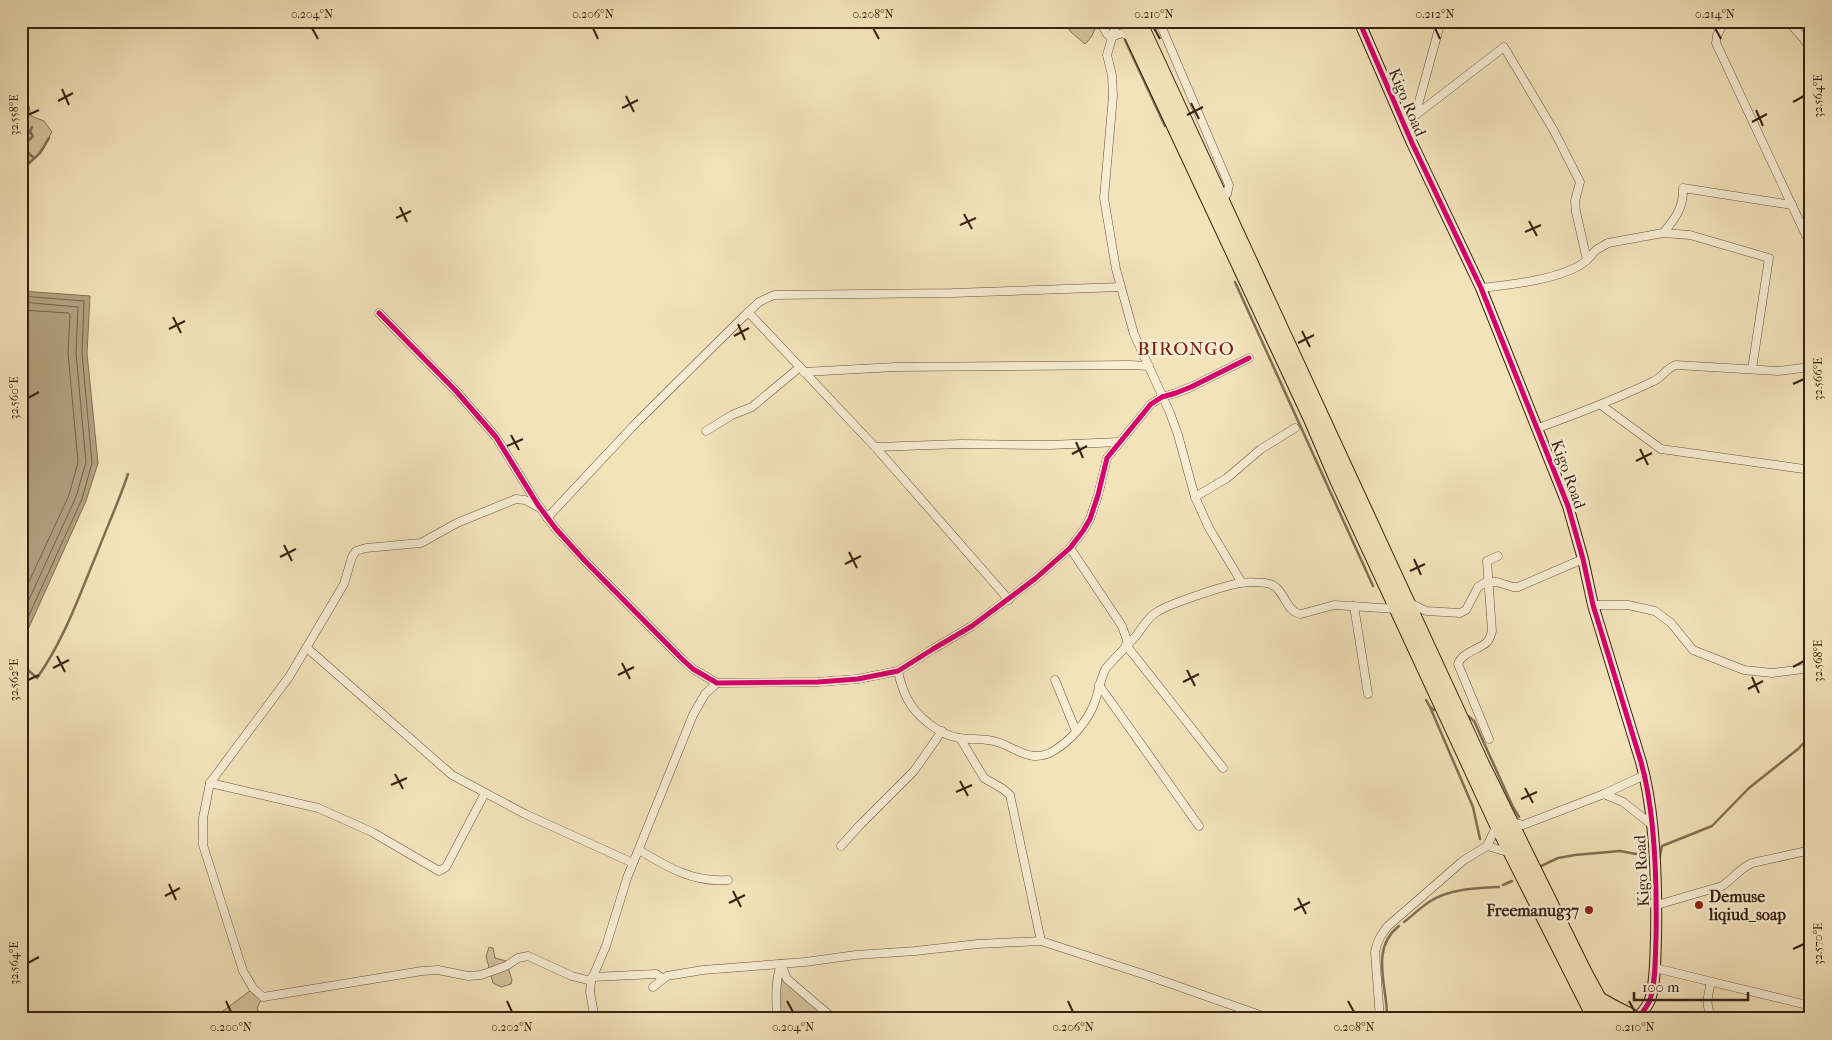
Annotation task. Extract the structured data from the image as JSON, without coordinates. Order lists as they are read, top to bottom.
{
  "streets": {
    "street": ["Kigo Road"]
  },
  "districts": ["BIRONGO"],
  "places": ["Demuse liqiud_soap", "Freemanug37"],
  "scale_bar": "100 m",
  "coordinates": [
    "0.204°N",
    "0.206°N",
    "0.208°N",
    "0.210°N",
    "0.212°N",
    "0.214°N",
    "32.564°E",
    "32.558°E",
    "32.566°E",
    "32.560°E",
    "32.568°E",
    "32.562°E",
    "32.570°E",
    "0.200°N",
    "0.202°N"
  ]
}
